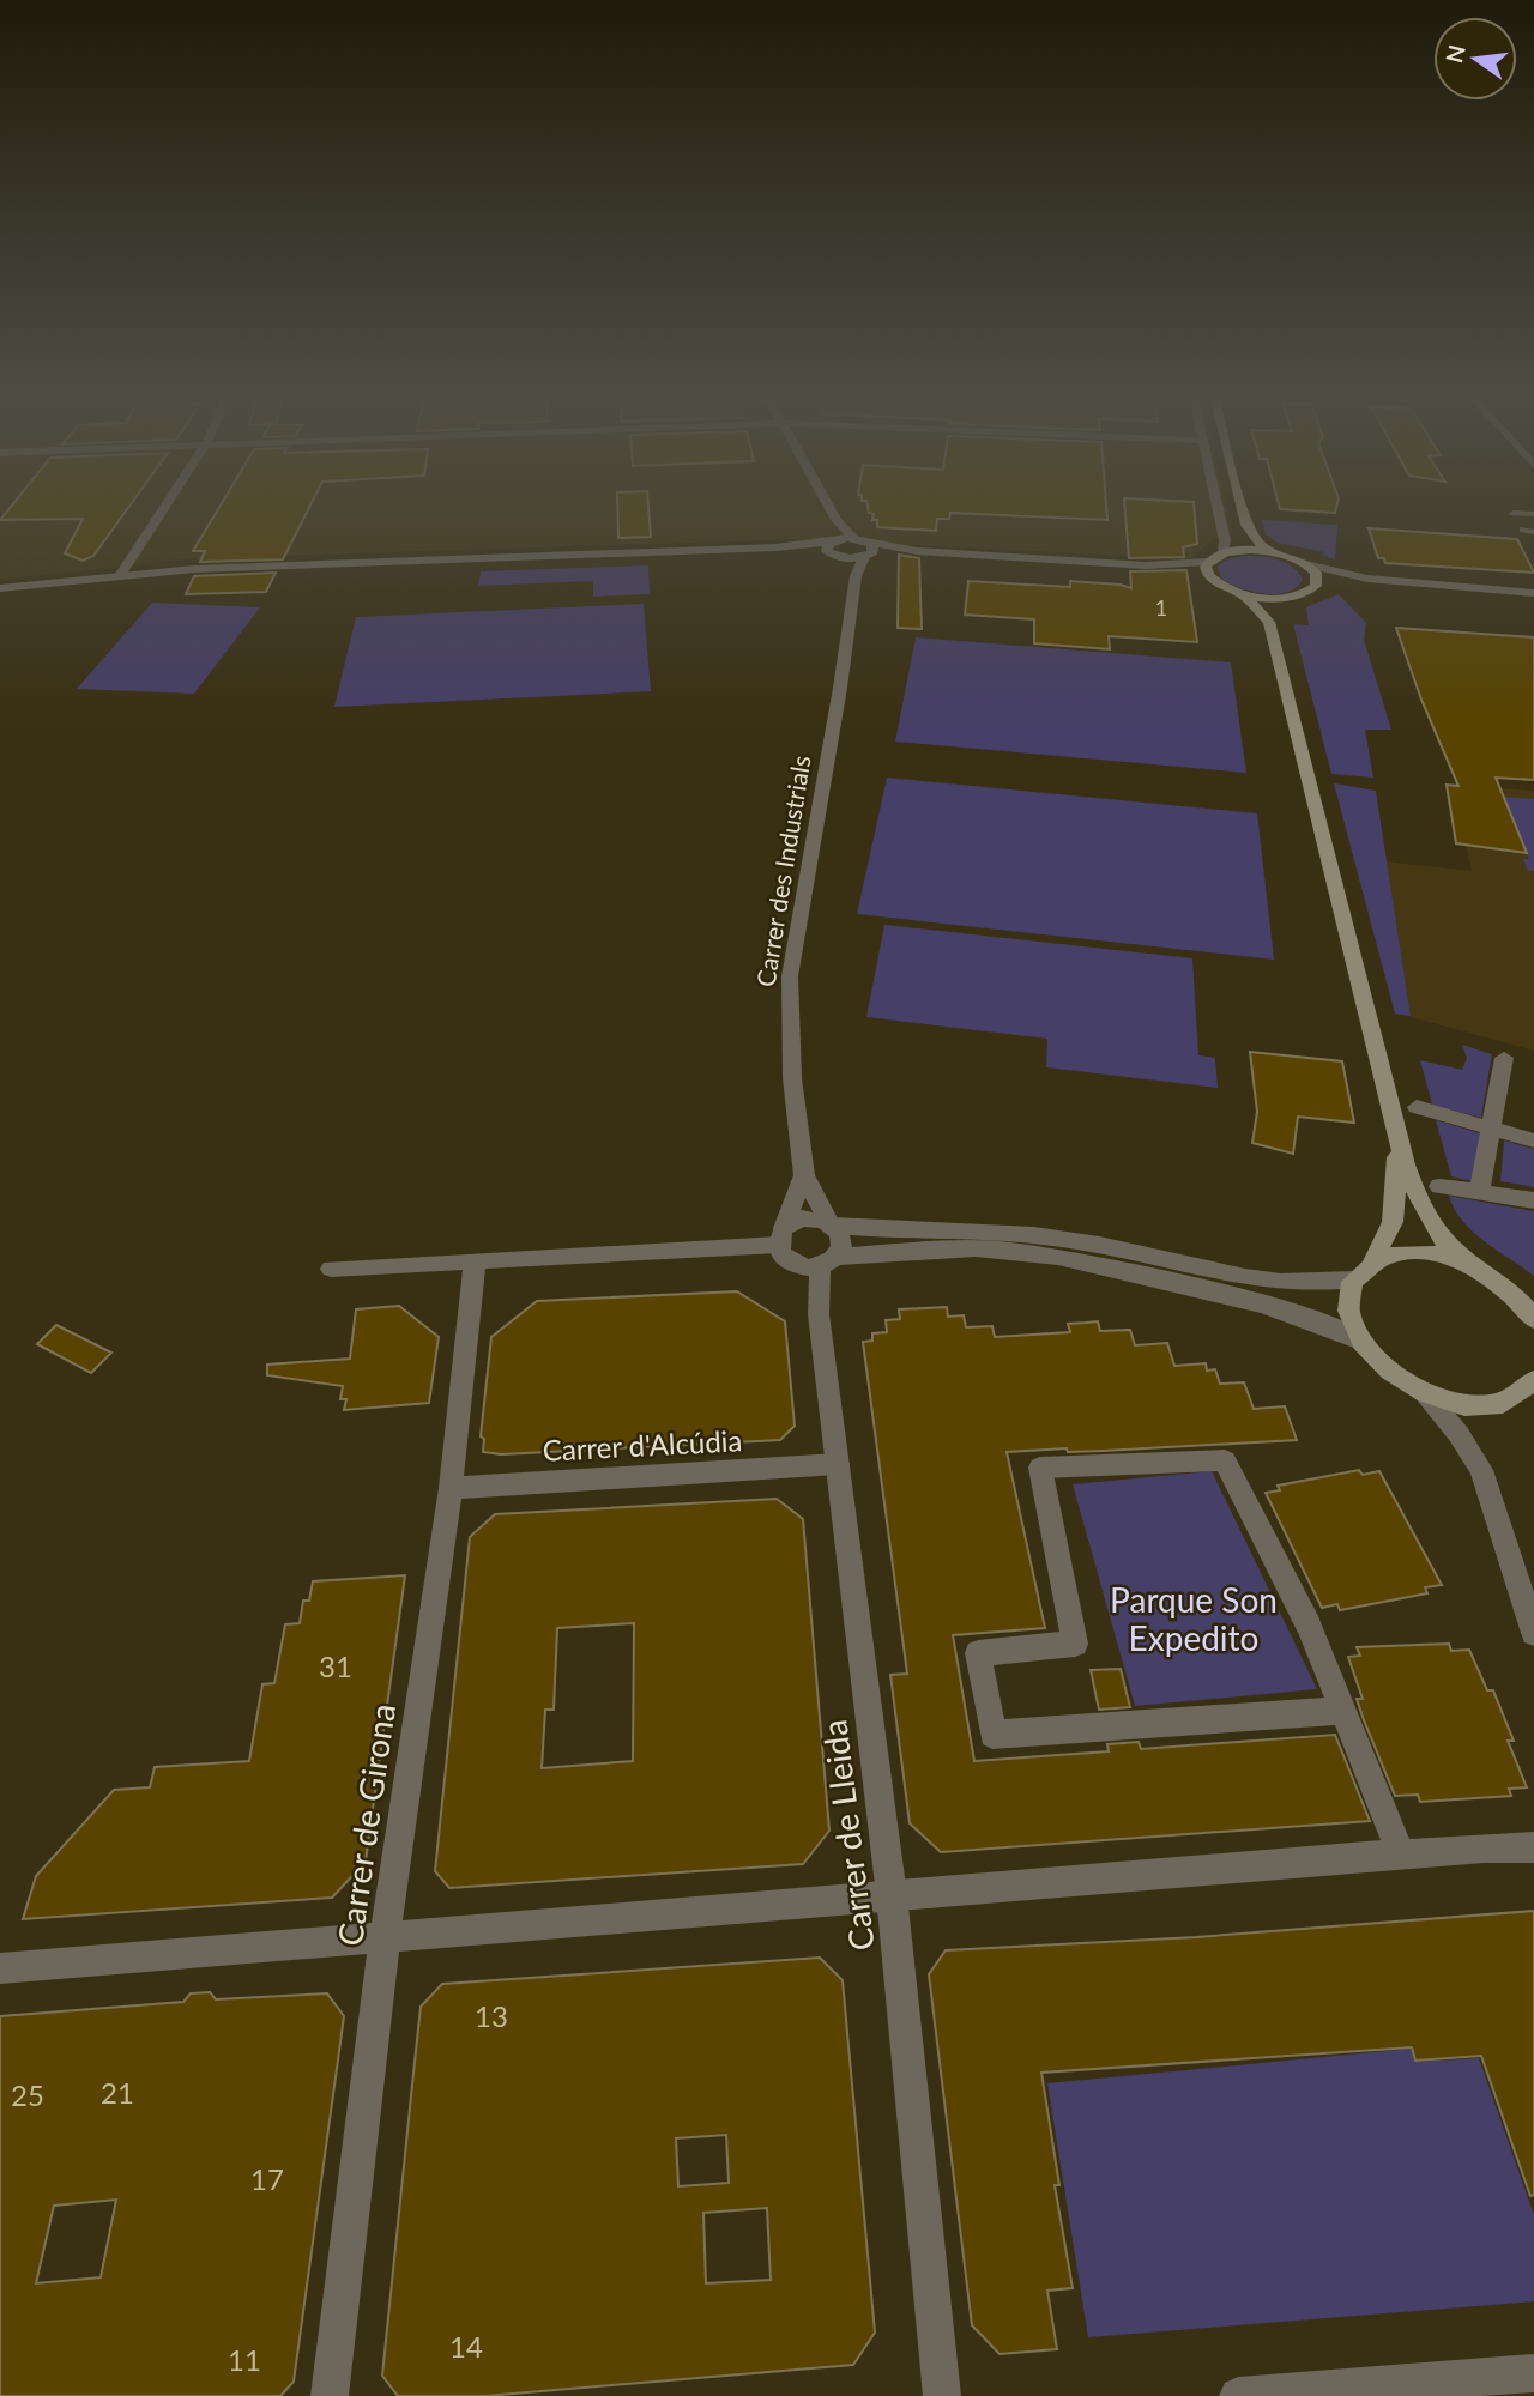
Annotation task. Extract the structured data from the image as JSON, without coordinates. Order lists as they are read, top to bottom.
{
  "streets": {
    "street": [
      "Carrer des Industrials",
      "Carrer d'Alcúdia",
      "Carrer de Girona",
      "Carrer de Lleida"
    ]
  },
  "crossings": [
    ["Carrer des Industrials", "Carrer de Lleida"],
    ["Carrer d'Alcúdia", "Carrer de Girona"],
    ["Carrer d'Alcúdia", "Carrer de Lleida"]
  ],
  "parks": ["Parque Son Expedito"],
  "house_numbers": [
    "1",
    "31",
    "13",
    "21",
    "25",
    "17",
    "14",
    "11"
  ],
  "north": "left"
}
